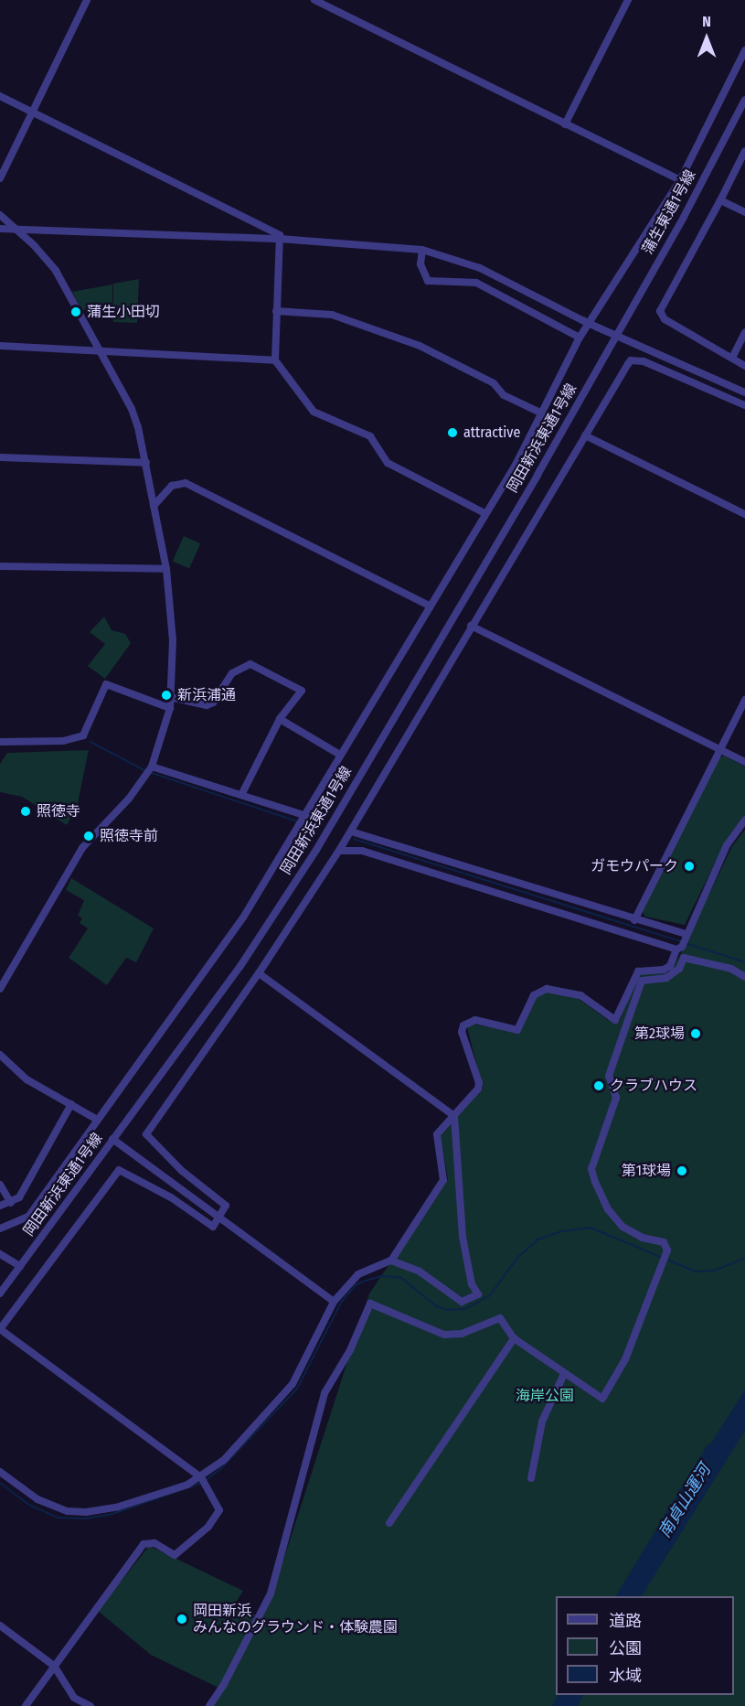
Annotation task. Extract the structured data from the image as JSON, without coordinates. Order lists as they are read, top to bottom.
{
  "streets": {
    "street": ["蒲生東通1号線", "岡田新浜東通1号線"]
  },
  "crossings": [
    ["蒲生東通1号線", "岡田新浜東通1号線"]
  ],
  "water": ["南貞山運河"],
  "parks": ["海岸公園"],
  "places": [
    "蒲生小田切",
    "attractive",
    "新浜浦通",
    "照徳寺",
    "照徳寺前",
    "ガモウパーク",
    "第2球場",
    "クラブハウス",
    "第1球場",
    "岡田新浜 みんなのグラウンド・体験農園"
  ],
  "legend": ["道路", "公園", "水域"],
  "north": "top"
}
